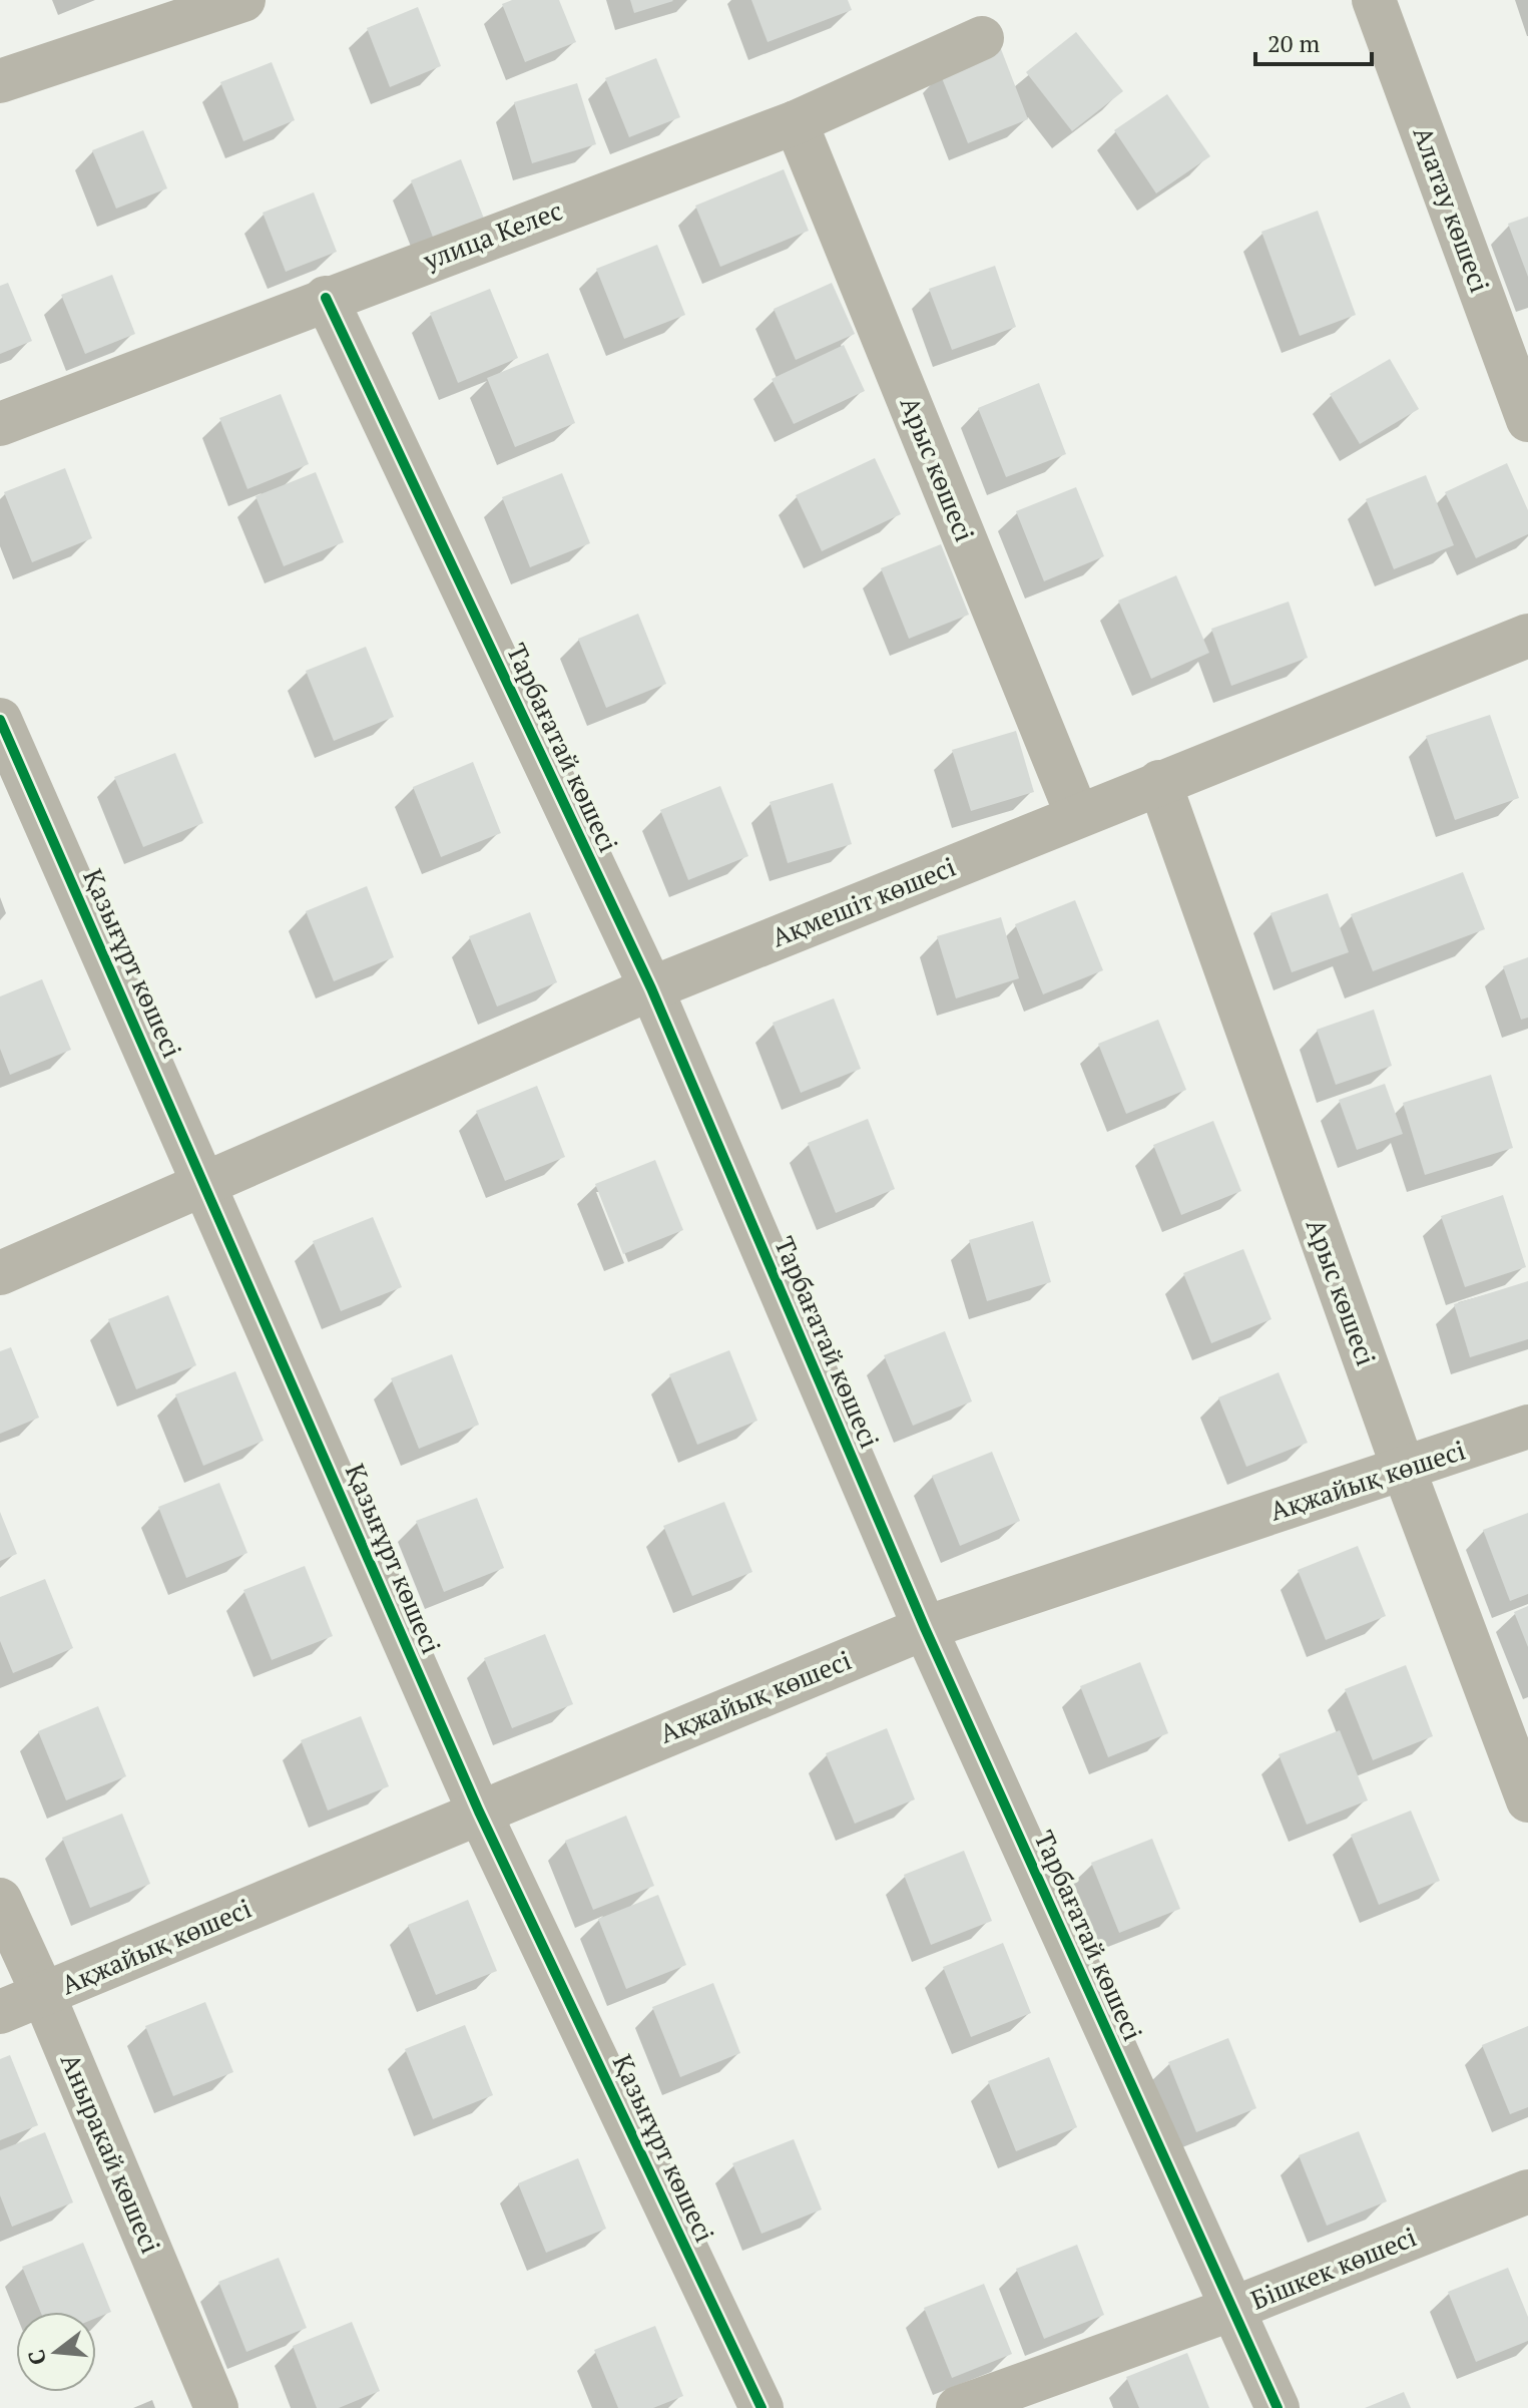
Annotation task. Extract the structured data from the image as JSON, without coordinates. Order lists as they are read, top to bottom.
{
  "streets": {
    "street": [
      "Алатау көшесі",
      "улица Келеc",
      "Арыс көшесі",
      "Тарбағатай көшесі",
      "Ақмешіт көшесі",
      "Қазығұрт көшесі",
      "Ақжайық көшесі",
      "Аныракай көшесі",
      "Бішкек көшесі"
    ]
  },
  "crossings": [
    ["улица Келеc", "Арыс көшесі"],
    ["улица Келеc", "Тарбағатай көшесі"],
    ["Арыс көшесі", "Ақмешіт көшесі"],
    ["Арыс көшесі", "Ақжайық көшесі"],
    ["Тарбағатай көшесі", "Ақмешіт көшесі"],
    ["Тарбағатай көшесі", "Ақжайық көшесі"],
    ["Тарбағатай көшесі", "Бішкек көшесі"],
    ["Ақмешіт көшесі", "Қазығұрт көшесі"],
    ["Қазығұрт көшесі", "Ақжайық көшесі"],
    ["Ақжайық көшесі", "Аныракай көшесі"]
  ],
  "scale_bar": "20 m",
  "north": "left"
}
